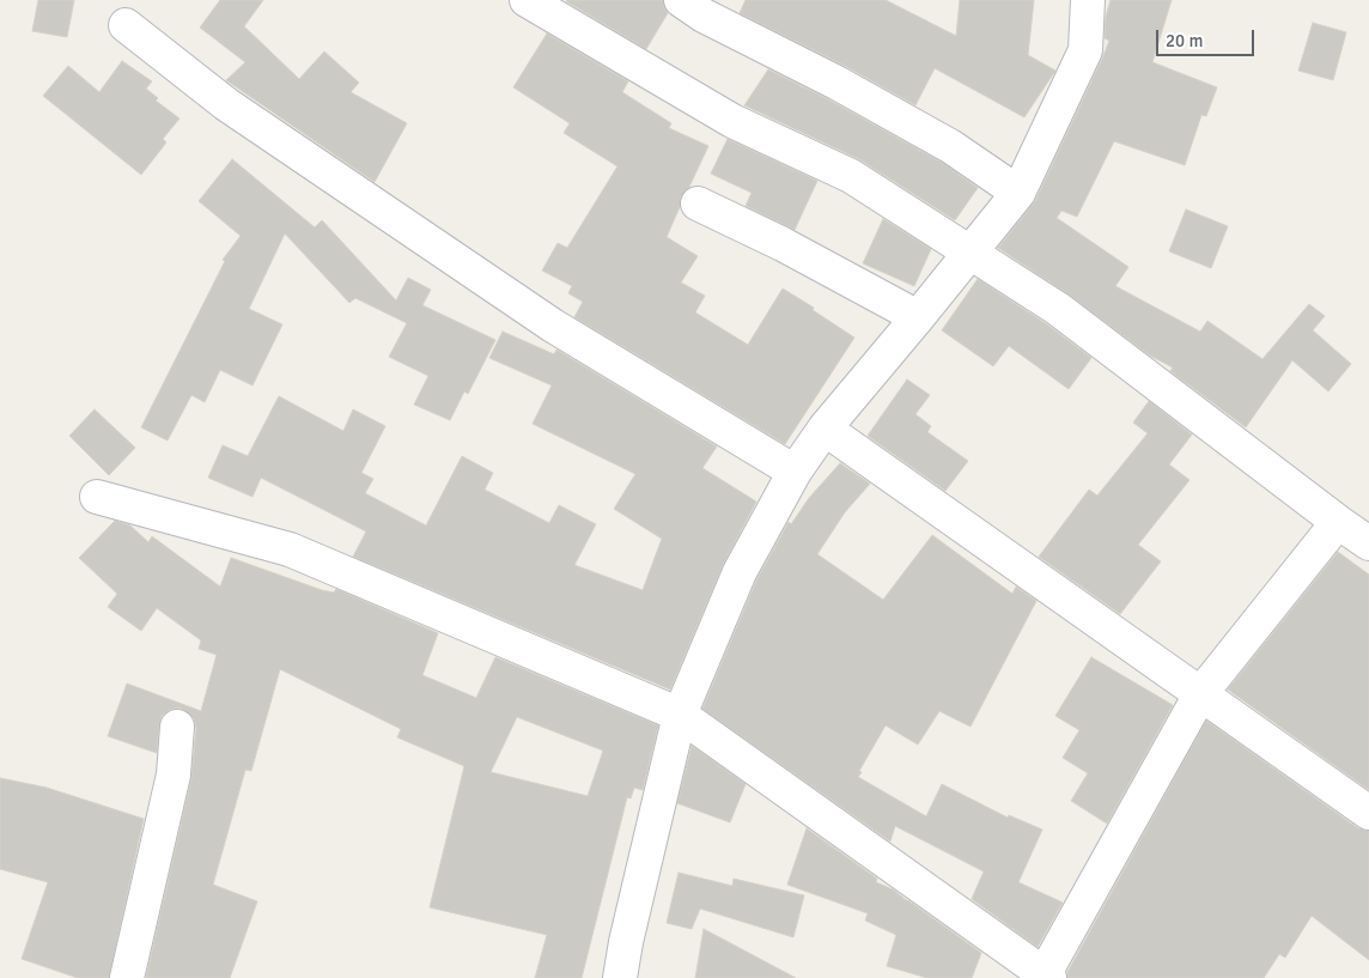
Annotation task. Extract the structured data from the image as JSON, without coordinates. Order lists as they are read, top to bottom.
{
  "scale_bar": "20 m"
}
